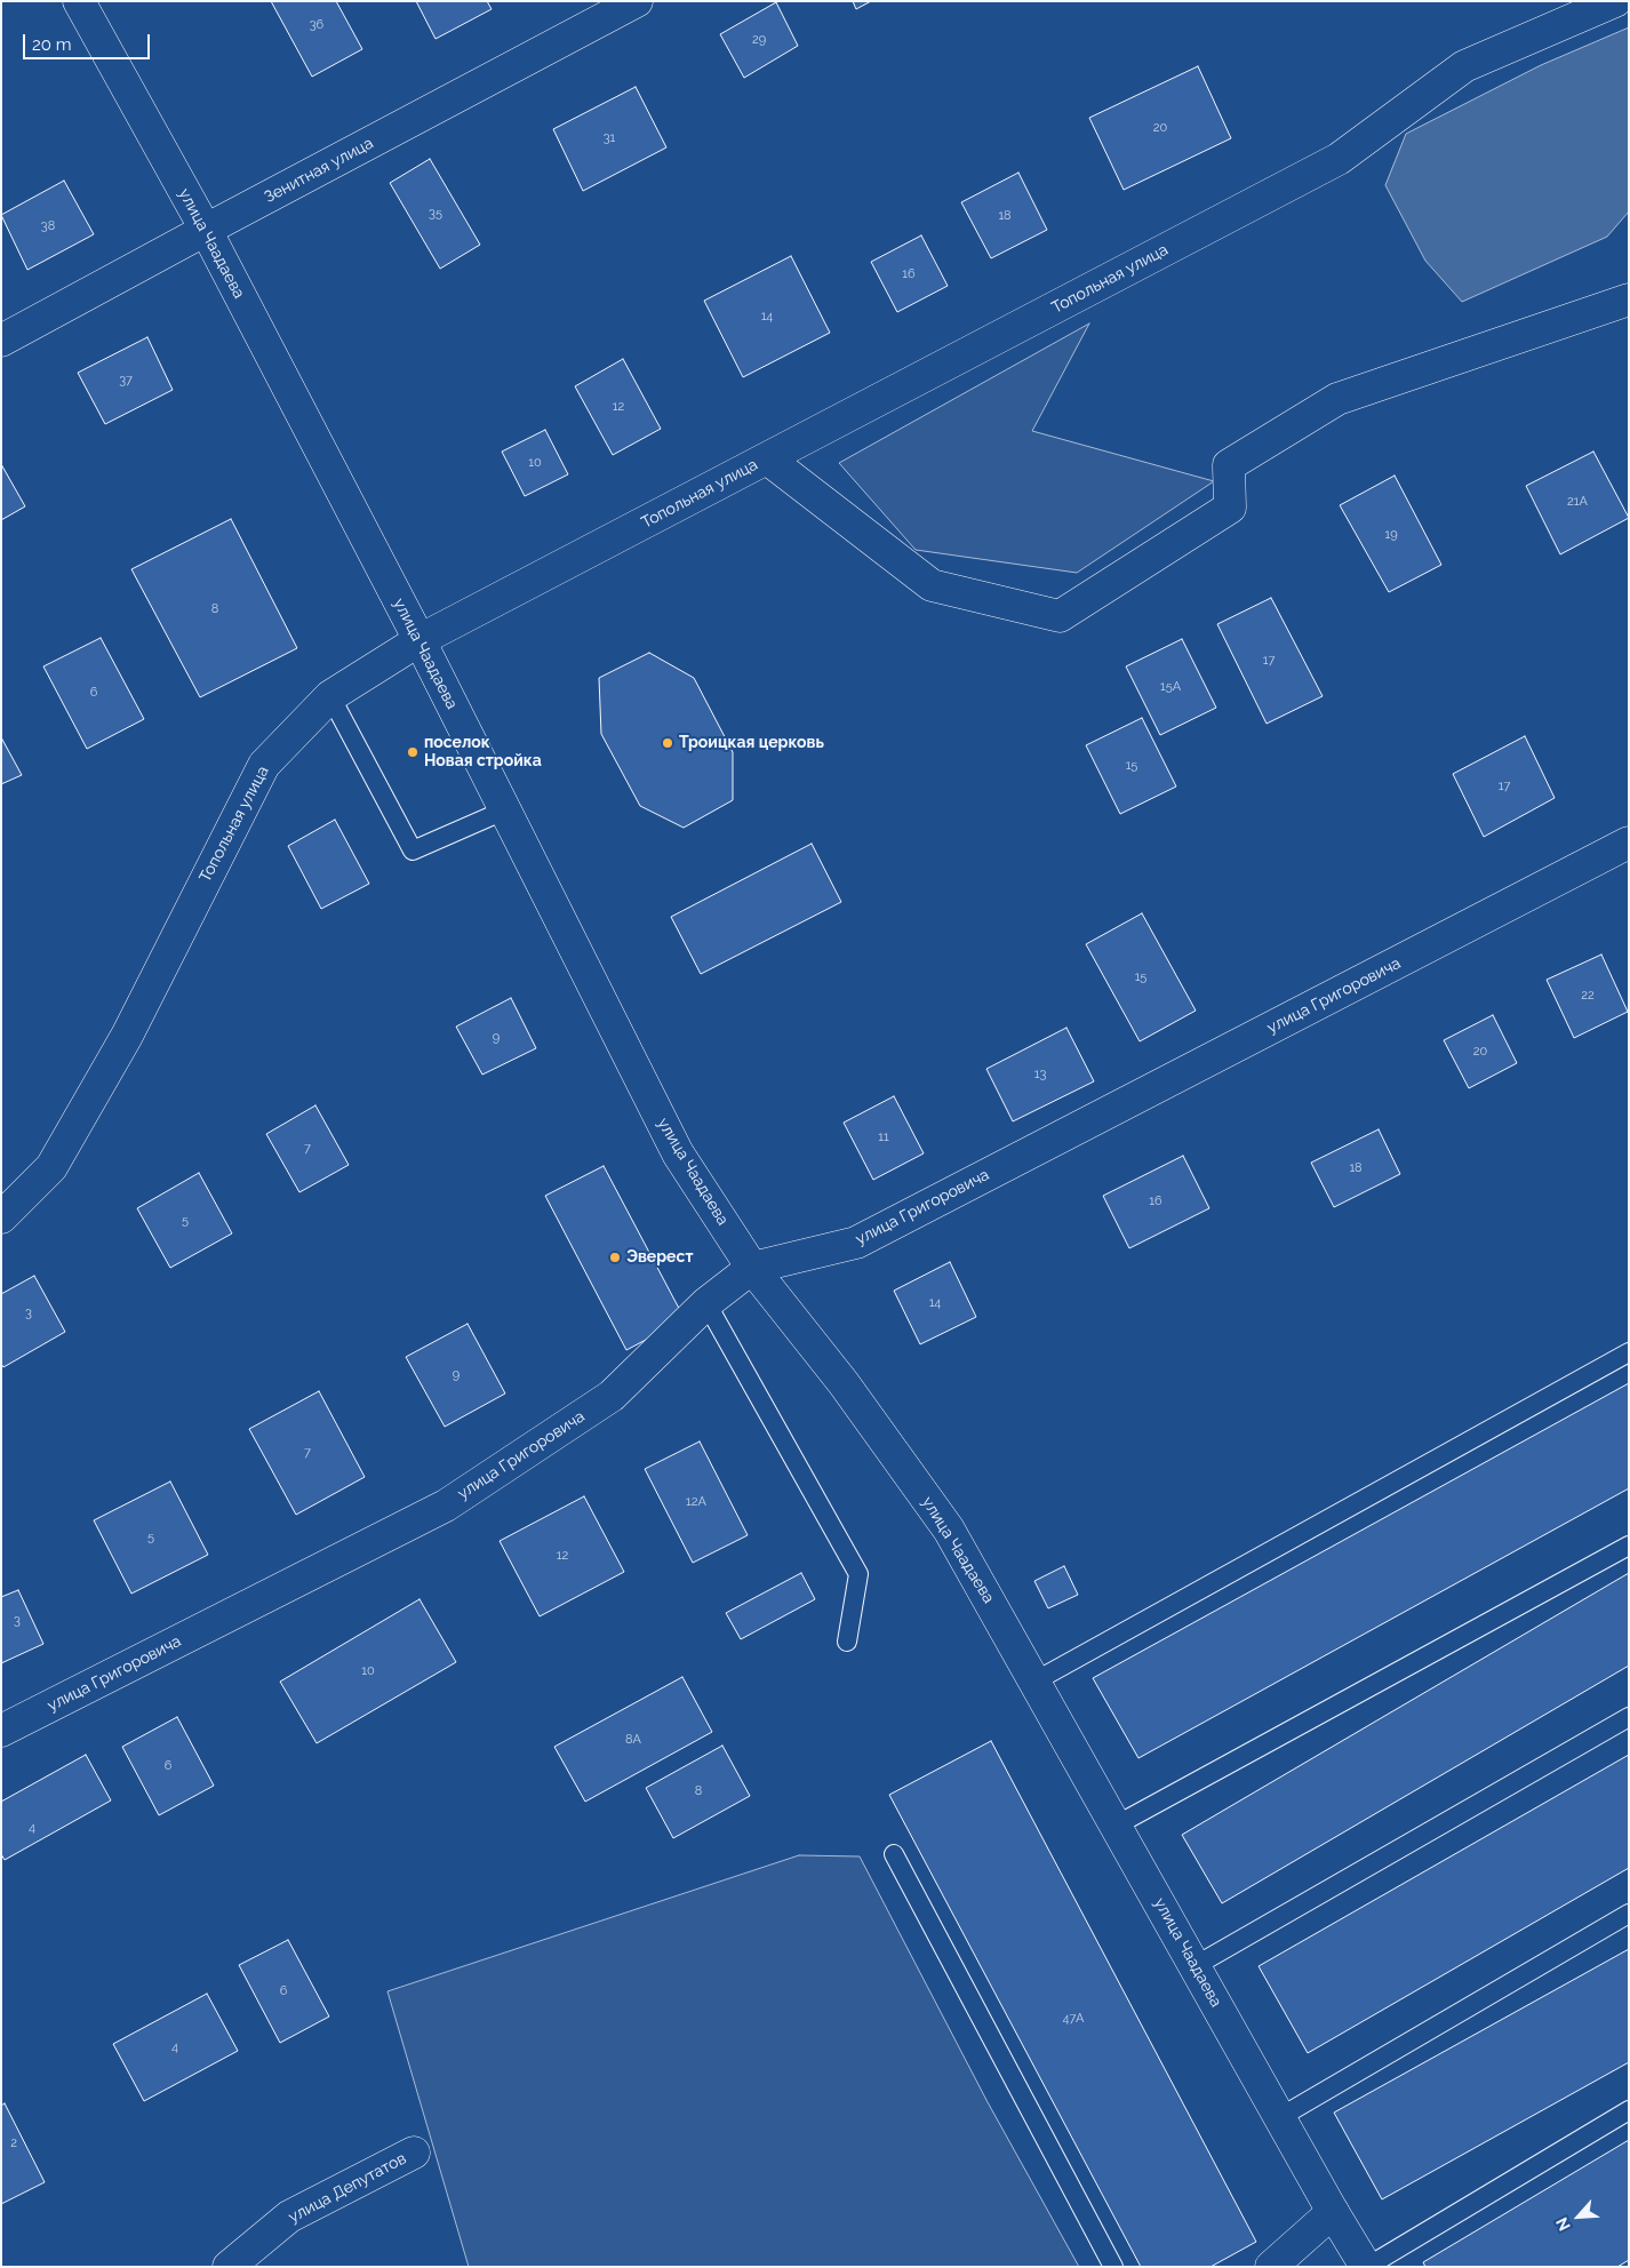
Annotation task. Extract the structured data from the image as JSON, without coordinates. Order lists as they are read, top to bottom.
{
  "streets": {
    "street": [
      "Зенитная улица",
      "улица Чаадаева",
      "Топольная улица",
      "улица Григоровича",
      "улица Депутатов"
    ]
  },
  "crossings": [
    ["Зенитная улица", "улица Чаадаева"],
    ["улица Чаадаева", "Топольная улица"],
    ["улица Чаадаева", "улица Григоровича"]
  ],
  "places": ["Троицкая церковь", "поселок Новая стройка", "Эверест"],
  "house_numbers": [
    "36",
    "29",
    "20",
    "31",
    "35",
    "18",
    "38",
    "16",
    "14",
    "37",
    "12",
    "10",
    "21А",
    "19",
    "8",
    "17",
    "15А",
    "6",
    "15",
    "17",
    "15",
    "22",
    "9",
    "20",
    "13",
    "11",
    "7",
    "18",
    "16",
    "5",
    "14",
    "3",
    "9",
    "7",
    "12А",
    "5",
    "12",
    "3",
    "10",
    "8А",
    "6",
    "8",
    "4",
    "6",
    "47А",
    "4",
    "2"
  ],
  "scale_bar": "20 m",
  "north": "bottom left"
}
